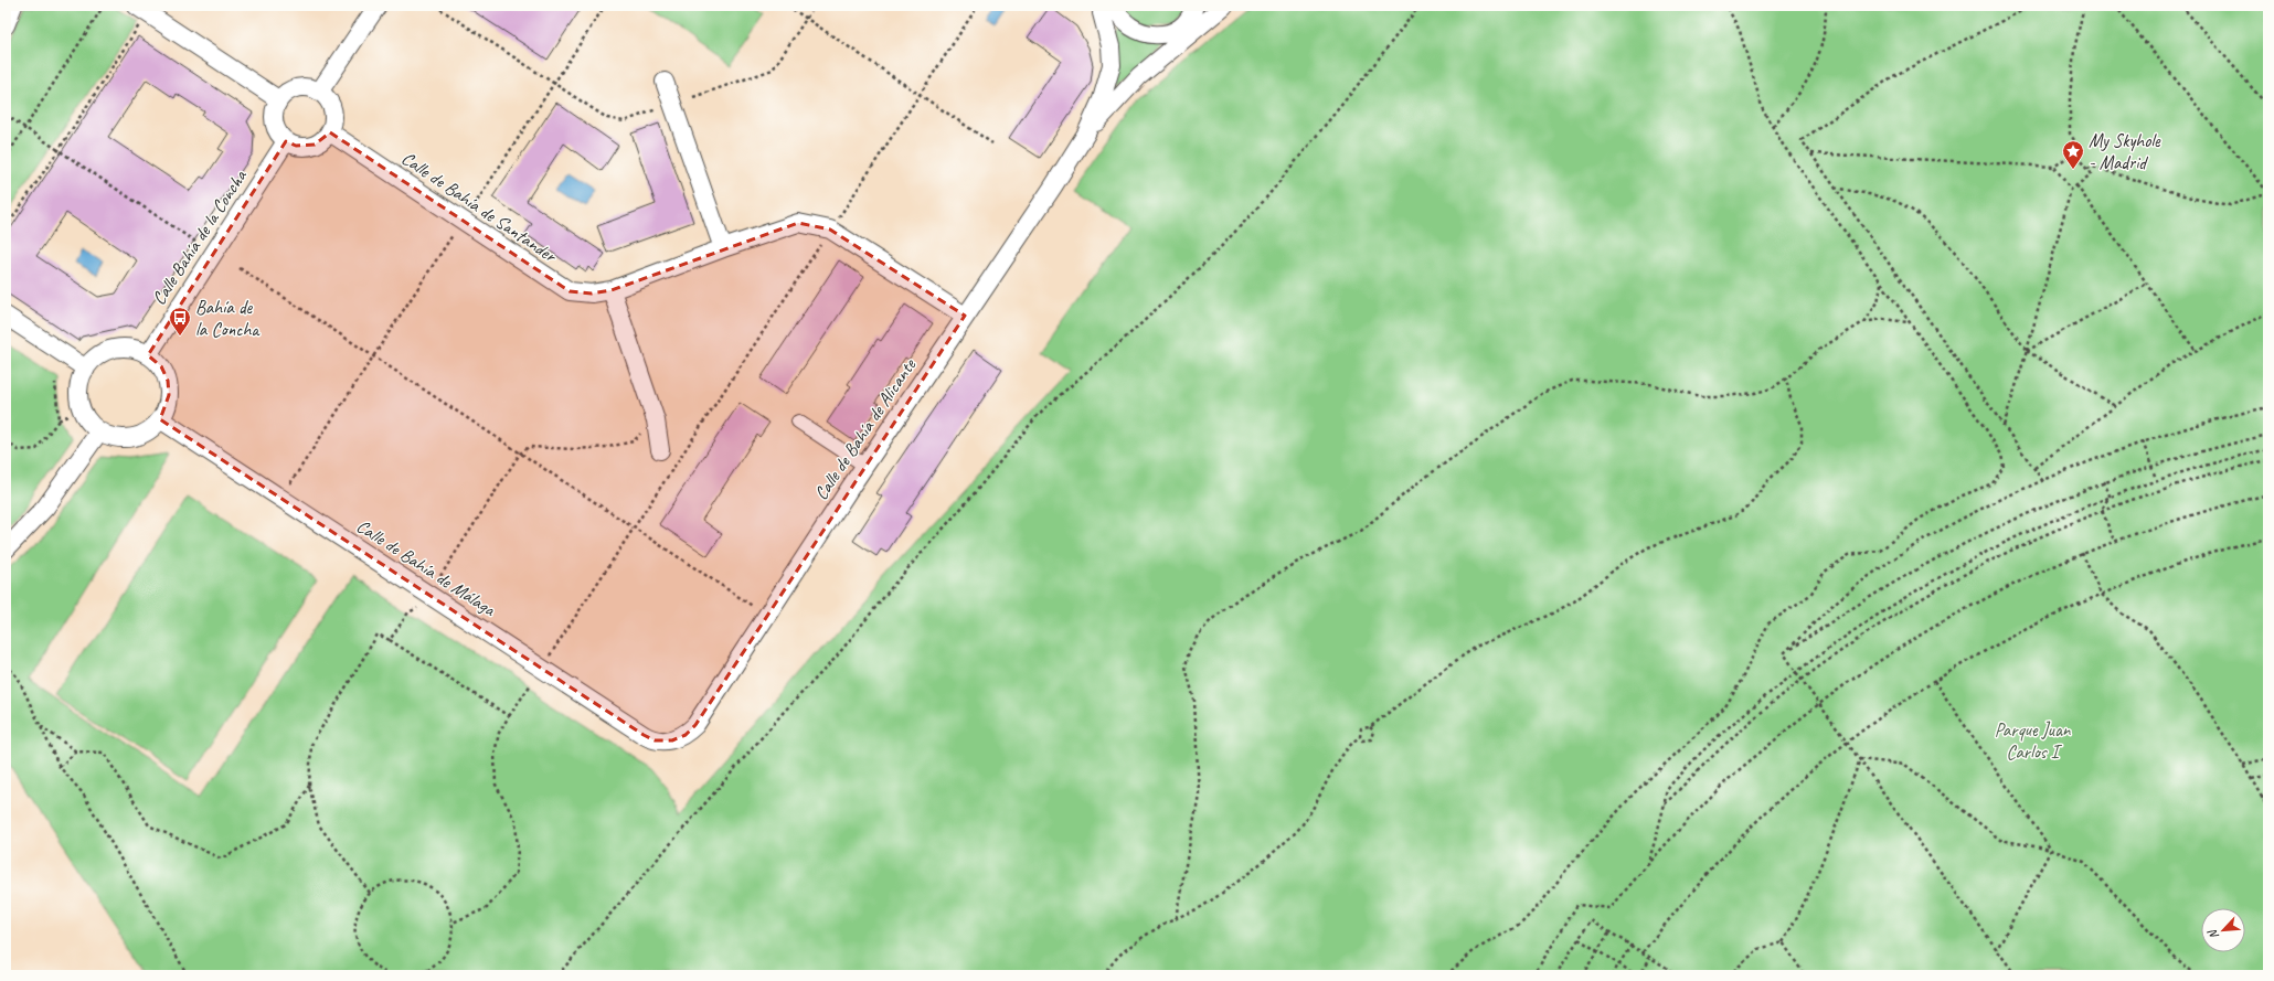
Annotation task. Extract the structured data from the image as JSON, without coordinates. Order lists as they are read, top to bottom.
{
  "streets": {
    "street": [
      "Calle de Bahía de Santander",
      "Calle Bahía de la Concha",
      "Calle de Bahía de Alicante",
      "Calle de Bahía de Málaga"
    ]
  },
  "crossings": [
    ["Calle de Bahía de Santander", "Calle Bahía de la Concha"],
    ["Calle de Bahía de Santander", "Calle de Bahía de Alicante"],
    ["Calle Bahía de la Concha", "Calle de Bahía de Málaga"],
    ["Calle de Bahía de Alicante", "Calle de Bahía de Málaga"]
  ],
  "parks": ["Parque Juan Carlos I"],
  "places": {
    "place": ["My Skyhole - Madrid"],
    "bus stop": ["Bahía de la Concha"]
  },
  "north": "bottom left"
}
